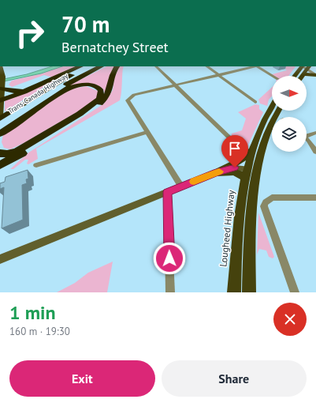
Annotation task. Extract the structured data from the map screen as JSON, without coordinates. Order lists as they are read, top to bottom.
{
  "streets": {
    "highway": ["Trans-Canada Highway"],
    "main road": ["Lougheed Highway"]
  },
  "north": "right",
  "page": {
    "turn": ["70 m", "Bernatchey Street"],
    "heading": ["1 min", "160 m · 19:30"],
    "buttons": ["Exit", "Share"]
  }
}
